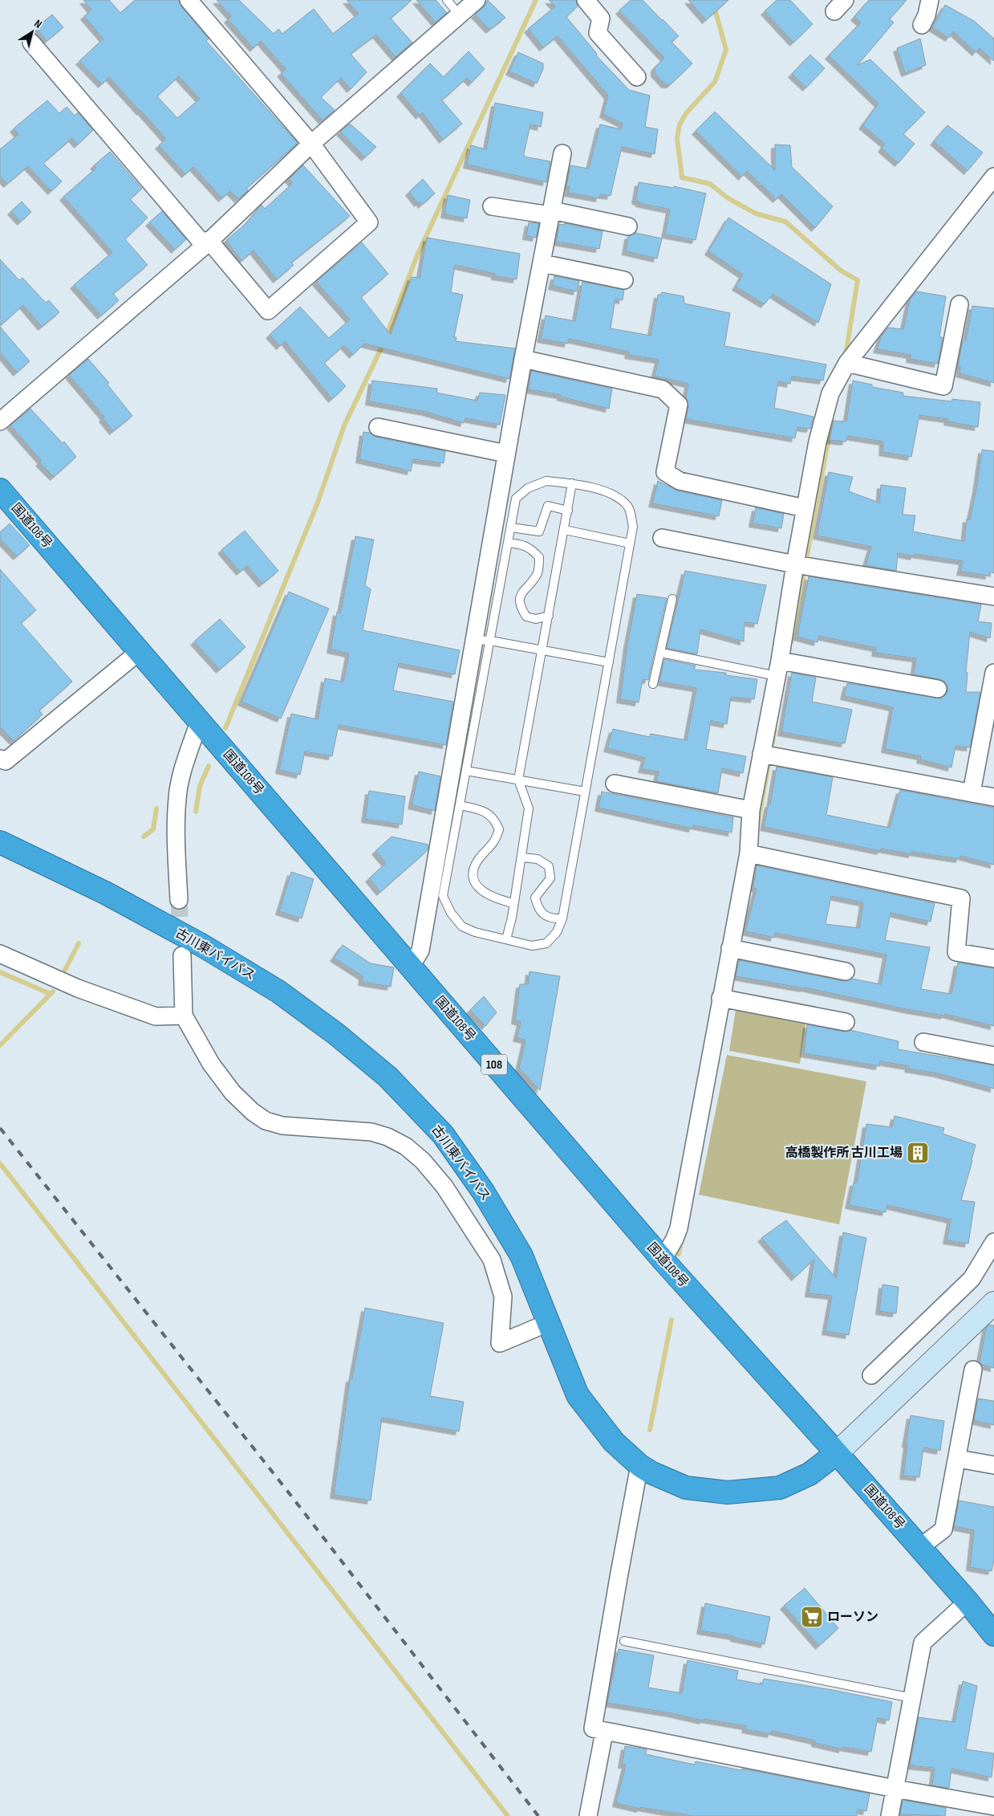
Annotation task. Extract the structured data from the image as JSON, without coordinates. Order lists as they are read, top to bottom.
{
  "streets": {
    "highway": ["国道108号", "古川東バイパス", "108"]
  },
  "crossings": [
    ["国道108号", "古川東バイパス"]
  ],
  "places": {
    "building": ["高橋製作所 古川工場"],
    "supermarket": ["ローソン"]
  },
  "north": "top right"
}
